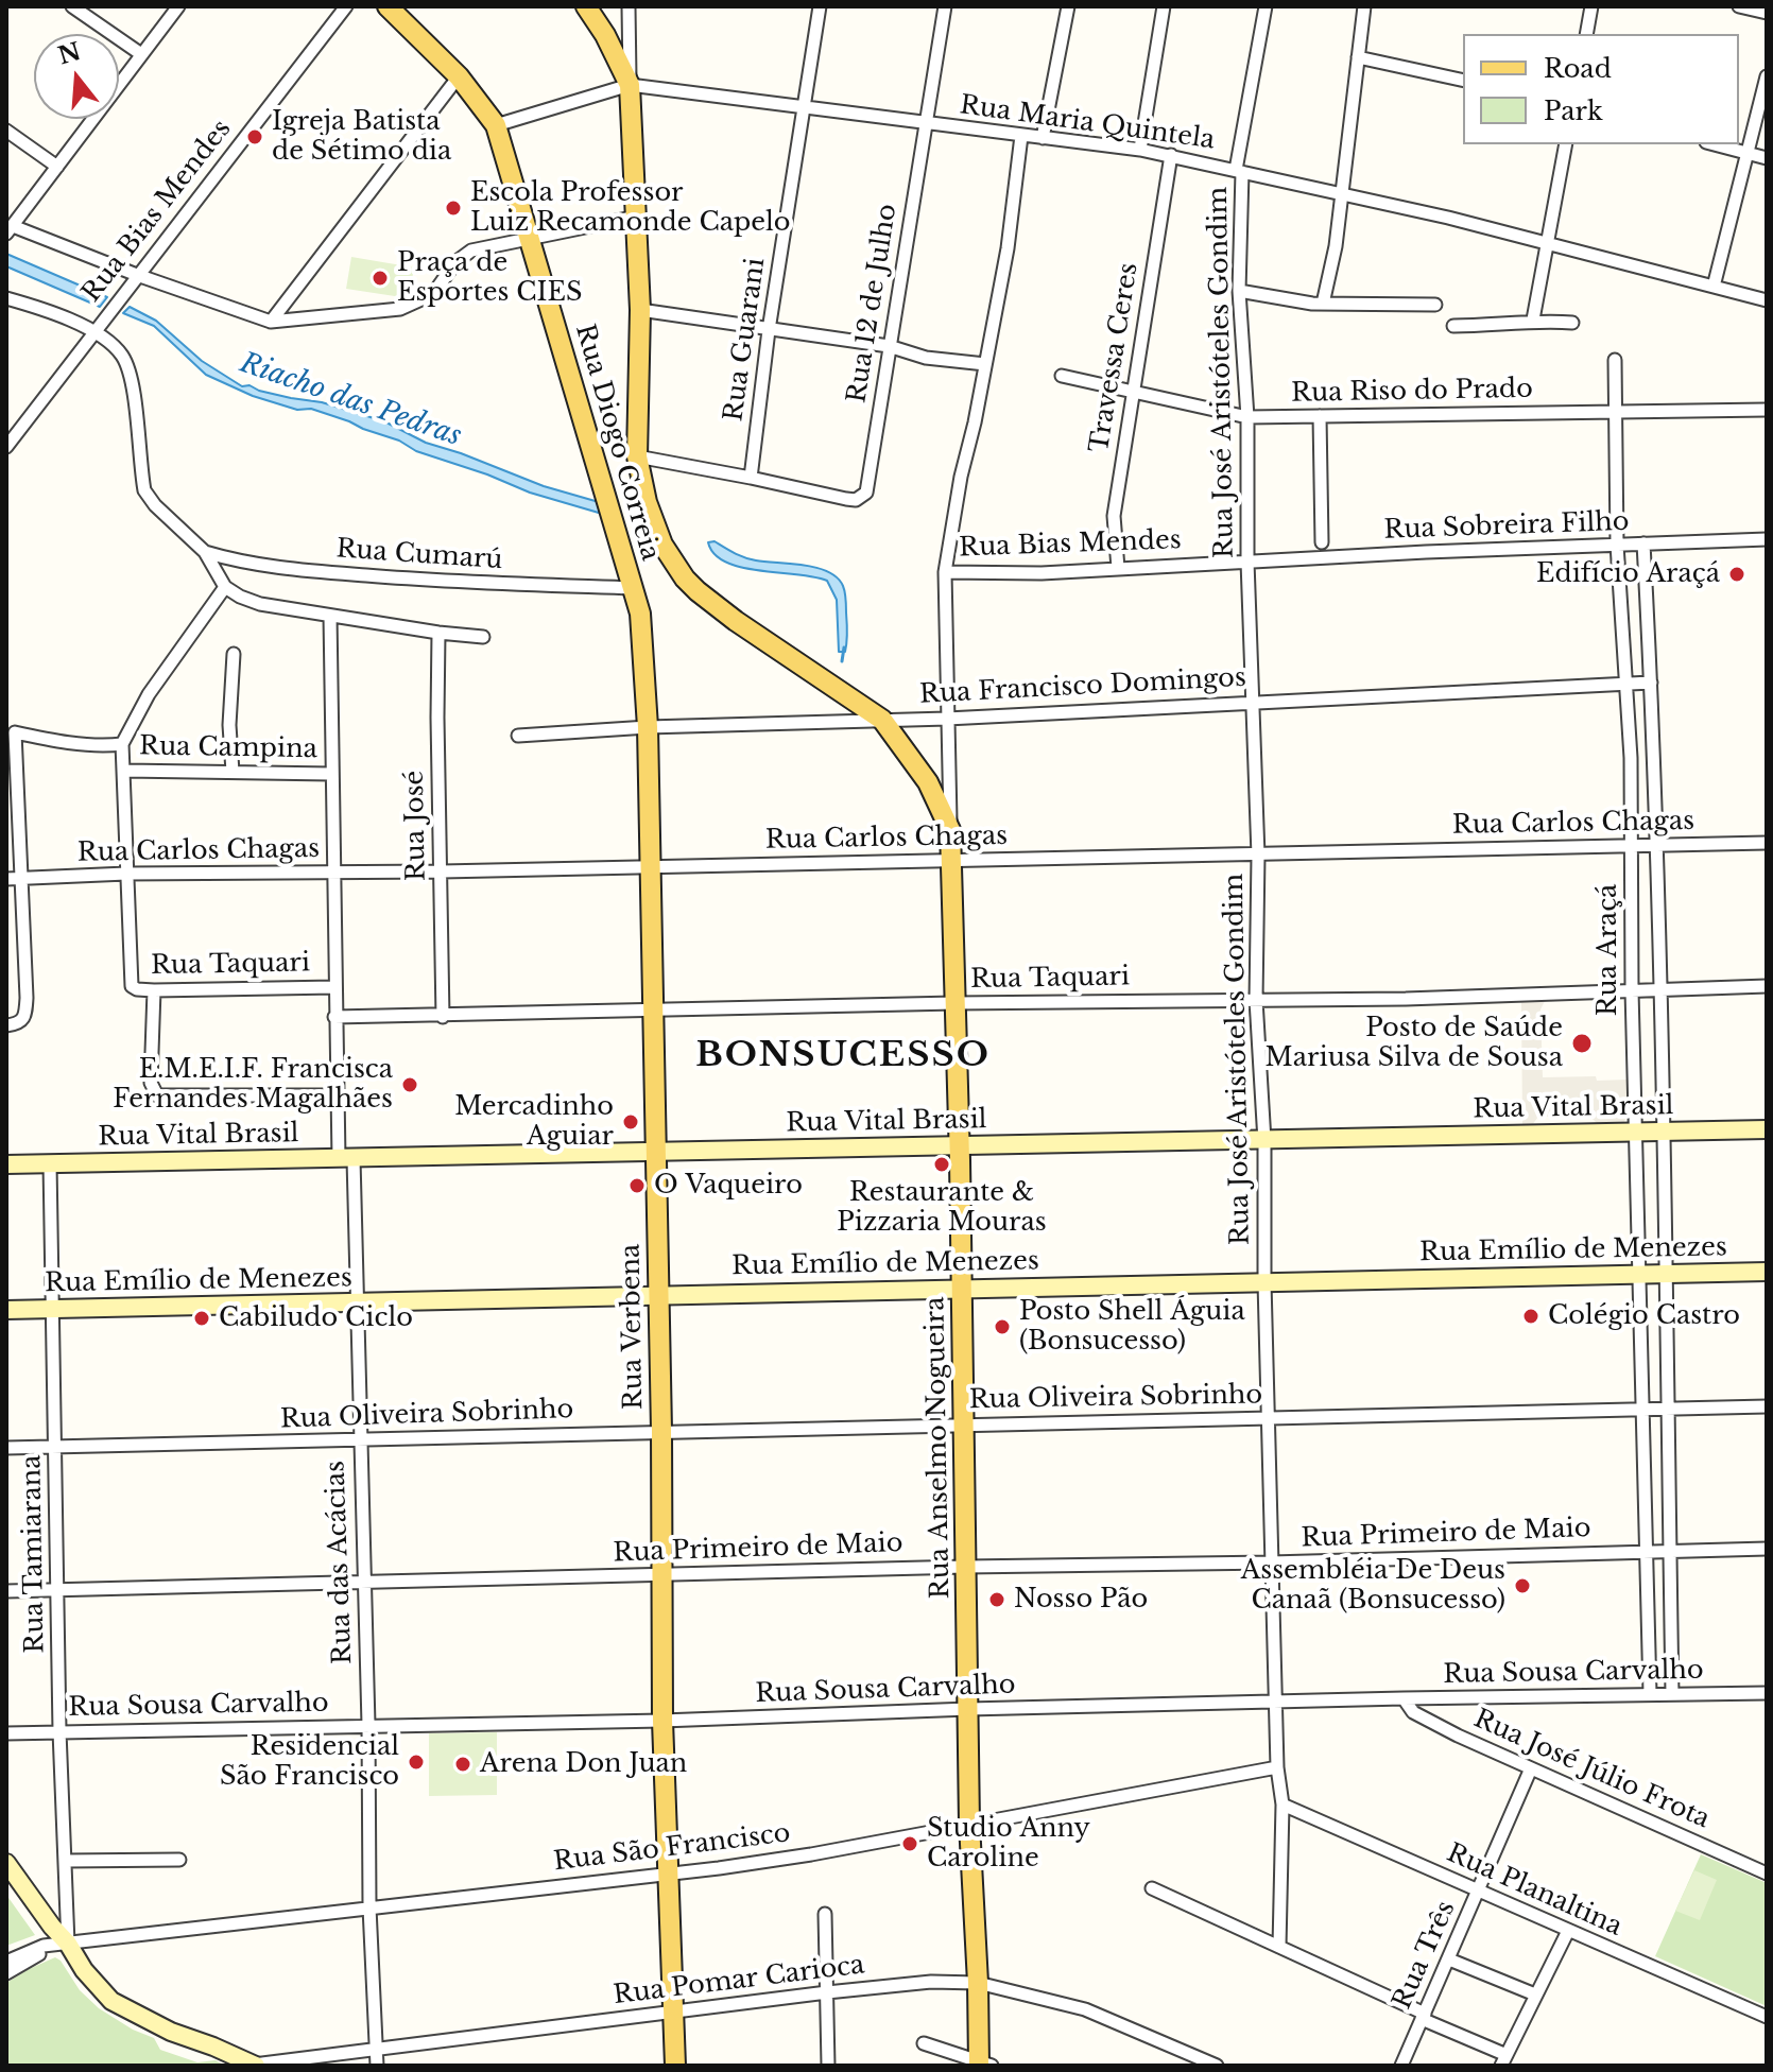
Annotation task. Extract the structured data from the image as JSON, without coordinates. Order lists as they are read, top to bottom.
{
  "streets": {
    "main road": ["Rua Diogo Correia", "Rua Verbena", "Rua Anselmo Nogueira"],
    "street": [
      "Rua Maria Quintela",
      "Rua Bias Mendes",
      "Rua 12 de Julho",
      "Rua Guarani",
      "Travessa Ceres",
      "Rua José Aristóteles Gondim",
      "Rua Riso do Prado",
      "Rua Sobreira Filho",
      "Rua Cumarú",
      "Rua Francisco Domingos",
      "Rua Campina",
      "Rua Carlos Chagas",
      "Rua José",
      "Rua Araçá",
      "Rua Taquari",
      "Rua Vital Brasil",
      "Rua Emílio de Menezes",
      "Rua Oliveira Sobrinho",
      "Rua Primeiro de Maio",
      "Rua Tamiarana",
      "Rua das Acácias",
      "Rua Sousa Carvalho",
      "Rua José Júlio Frota",
      "Rua São Francisco",
      "Rua Planaltina",
      "Rua Três",
      "Rua Pomar Carioca"
    ]
  },
  "crossings": [
    ["Rua Maria Quintela", "Rua 12 de Julho"],
    ["Rua Maria Quintela", "Rua Guarani"],
    ["Rua Maria Quintela", "Travessa Ceres"],
    ["Rua Maria Quintela", "Rua José Aristóteles Gondim"],
    ["Rua Maria Quintela", "Rua Diogo Correia"],
    ["Rua Maria Quintela", "Rua Anselmo Nogueira"],
    ["Rua Bias Mendes", "Travessa Ceres"],
    ["Rua Bias Mendes", "Rua José Aristóteles Gondim"],
    ["Rua Bias Mendes", "Rua Sobreira Filho"],
    ["Rua Bias Mendes", "Rua Anselmo Nogueira"],
    ["Rua 12 de Julho", "Rua Guarani"],
    ["Travessa Ceres", "Rua Riso do Prado"],
    ["Rua José Aristóteles Gondim", "Rua Riso do Prado"],
    ["Rua José Aristóteles Gondim", "Rua Sobreira Filho"],
    ["Rua José Aristóteles Gondim", "Rua Francisco Domingos"],
    ["Rua José Aristóteles Gondim", "Rua Carlos Chagas"],
    ["Rua José Aristóteles Gondim", "Rua Taquari"],
    ["Rua José Aristóteles Gondim", "Rua Vital Brasil"],
    ["Rua José Aristóteles Gondim", "Rua Emílio de Menezes"],
    ["Rua José Aristóteles Gondim", "Rua Oliveira Sobrinho"],
    ["Rua José Aristóteles Gondim", "Rua Primeiro de Maio"],
    ["Rua José Aristóteles Gondim", "Rua Sousa Carvalho"],
    ["Rua José Aristóteles Gondim", "Rua São Francisco"],
    ["Rua José Aristóteles Gondim", "Rua Planaltina"],
    ["Rua Riso do Prado", "Rua Araçá"],
    ["Rua Diogo Correia", "Rua Cumarú"],
    ["Rua Diogo Correia", "Rua Verbena"],
    ["Rua Sobreira Filho", "Rua Araçá"],
    ["Rua Cumarú", "Rua Verbena"],
    ["Rua Francisco Domingos", "Rua Araçá"],
    ["Rua Francisco Domingos", "Rua Verbena"],
    ["Rua Francisco Domingos", "Rua Anselmo Nogueira"],
    ["Rua Campina", "Rua Carlos Chagas"],
    ["Rua Campina", "Rua das Acácias"],
    ["Rua Carlos Chagas", "Rua José"],
    ["Rua Carlos Chagas", "Rua Araçá"],
    ["Rua Carlos Chagas", "Rua Taquari"],
    ["Rua Carlos Chagas", "Rua Verbena"],
    ["Rua Carlos Chagas", "Rua Anselmo Nogueira"],
    ["Rua Carlos Chagas", "Rua das Acácias"],
    ["Rua José", "Rua Taquari"],
    ["Rua Araçá", "Rua Taquari"],
    ["Rua Araçá", "Rua Vital Brasil"],
    ["Rua Araçá", "Rua Emílio de Menezes"],
    ["Rua Araçá", "Rua Oliveira Sobrinho"],
    ["Rua Araçá", "Rua Primeiro de Maio"],
    ["Rua Araçá", "Rua Sousa Carvalho"],
    ["Rua Taquari", "Rua Verbena"],
    ["Rua Taquari", "Rua Anselmo Nogueira"],
    ["Rua Taquari", "Rua das Acácias"],
    ["Rua Vital Brasil", "Rua Verbena"],
    ["Rua Vital Brasil", "Rua Anselmo Nogueira"],
    ["Rua Vital Brasil", "Rua Tamiarana"],
    ["Rua Vital Brasil", "Rua das Acácias"],
    ["Rua Emílio de Menezes", "Rua Verbena"],
    ["Rua Emílio de Menezes", "Rua Anselmo Nogueira"],
    ["Rua Emílio de Menezes", "Rua Tamiarana"],
    ["Rua Emílio de Menezes", "Rua das Acácias"],
    ["Rua Verbena", "Rua Oliveira Sobrinho"],
    ["Rua Verbena", "Rua Primeiro de Maio"],
    ["Rua Verbena", "Rua Sousa Carvalho"],
    ["Rua Verbena", "Rua São Francisco"],
    ["Rua Verbena", "Rua Pomar Carioca"],
    ["Rua Oliveira Sobrinho", "Rua Anselmo Nogueira"],
    ["Rua Oliveira Sobrinho", "Rua Tamiarana"],
    ["Rua Oliveira Sobrinho", "Rua das Acácias"],
    ["Rua Anselmo Nogueira", "Rua Primeiro de Maio"],
    ["Rua Anselmo Nogueira", "Rua Sousa Carvalho"],
    ["Rua Anselmo Nogueira", "Rua São Francisco"],
    ["Rua Anselmo Nogueira", "Rua Pomar Carioca"],
    ["Rua Primeiro de Maio", "Rua Tamiarana"],
    ["Rua Primeiro de Maio", "Rua das Acácias"],
    ["Rua Tamiarana", "Rua Sousa Carvalho"],
    ["Rua Tamiarana", "Rua São Francisco"],
    ["Rua das Acácias", "Rua Sousa Carvalho"],
    ["Rua das Acácias", "Rua São Francisco"],
    ["Rua das Acácias", "Rua Pomar Carioca"],
    ["Rua Sousa Carvalho", "Rua José Júlio Frota"],
    ["Rua José Júlio Frota", "Rua Três"],
    ["Rua Planaltina", "Rua Três"]
  ],
  "districts": ["BONSUCESSO"],
  "water": ["Riacho das Pedras"],
  "places": [
    "Igreja Batista de Sétimo dia",
    "Escola Professor Luiz Recamonde Capelo",
    "Praça de Esportes CIES",
    "Edifício Araçá",
    "Posto de Saúde Mariusa Silva de Sousa",
    "E.M.E.I.F. Francisca Fernandes Magalhães",
    "Mercadinho Aguiar",
    "Restaurante & Pizzaria Mouras",
    "O Vaqueiro",
    "Colégio Castro",
    "Cabiludo Ciclo",
    "Posto Shell Águia (Bonsucesso)",
    "Assembléia De Deus Canaã (Bonsucesso)",
    "Nosso Pão",
    "Residencial São Francisco",
    "Arena Don Juan",
    "Studio Anny Caroline"
  ],
  "legend": ["Road", "Park"],
  "north": "top"
}
